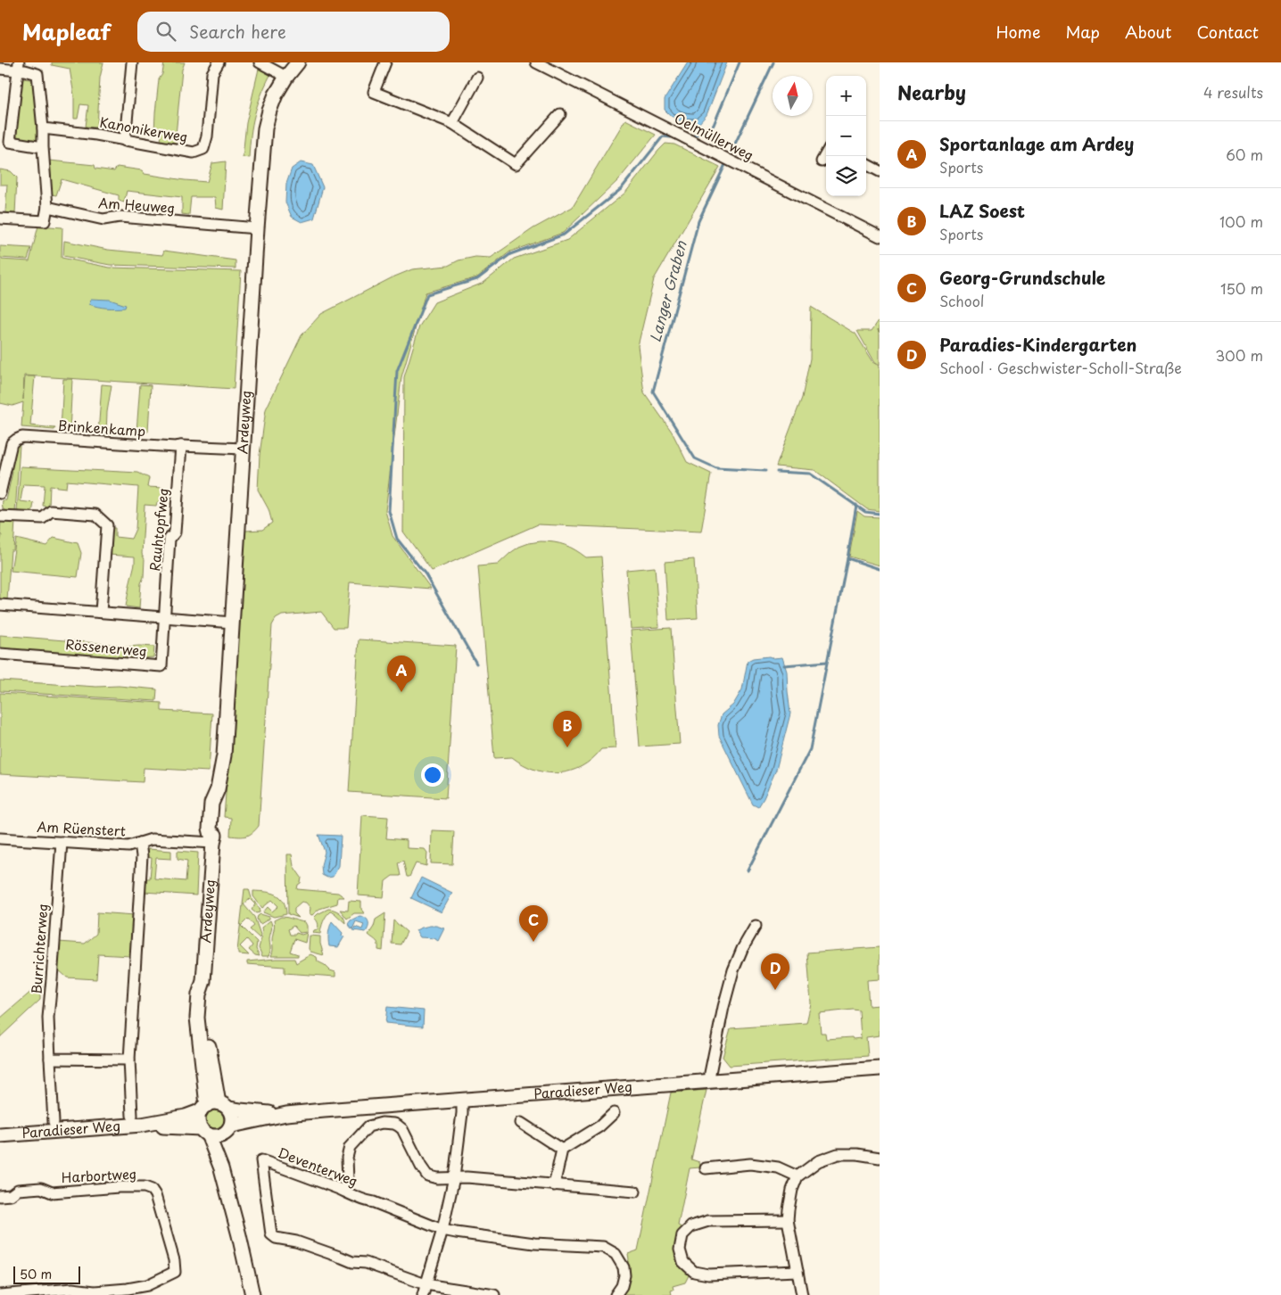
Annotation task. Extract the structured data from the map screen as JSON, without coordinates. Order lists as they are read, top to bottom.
{
  "streets": {
    "main road": ["Ardeyweg", "Paradieser Weg"],
    "street": [
      "Kanonikerweg",
      "Oelmüllerweg",
      "Am Heuweg",
      "Brinkenkamp",
      "Rauhtopfweg",
      "Rössenerweg",
      "Am Rüenstert",
      "Burrichterweg",
      "Deventerweg",
      "Harbortweg"
    ]
  },
  "crossings": [
    ["Am Heuweg", "Ardeyweg"],
    ["Ardeyweg", "Brinkenkamp"],
    ["Ardeyweg", "Am Rüenstert"],
    ["Ardeyweg", "Paradieser Weg"],
    ["Brinkenkamp", "Rauhtopfweg"],
    ["Rauhtopfweg", "Rössenerweg"],
    ["Am Rüenstert", "Burrichterweg"]
  ],
  "water": ["Langer Graben"],
  "scale_bar": "50 m",
  "north": "top",
  "page": {
    "header": "Mapleaf",
    "search": "Search here",
    "nav": [
      "Home",
      "Map",
      "About",
      "Contact"
    ],
    "heading": ["Nearby", "4 results"],
    "map_buttons": ["+", "−"],
    "list": [
      {
        "mark": "A",
        "name": "Sportanlage am Ardey",
        "note": "Sports",
        "value": "60 m"
      },
      {
        "mark": "B",
        "name": "LAZ Soest",
        "note": "Sports",
        "value": "100 m"
      },
      {
        "mark": "C",
        "name": "Georg-Grundschule",
        "note": "School",
        "value": "150 m"
      },
      {
        "mark": "D",
        "name": "Paradies-Kindergarten",
        "note": "School · Geschwister-Scholl-Straße",
        "value": "300 m"
      }
    ],
    "pins": [
      "A",
      "B",
      "C",
      "D"
    ],
    "scale": "50 m"
  }
}
